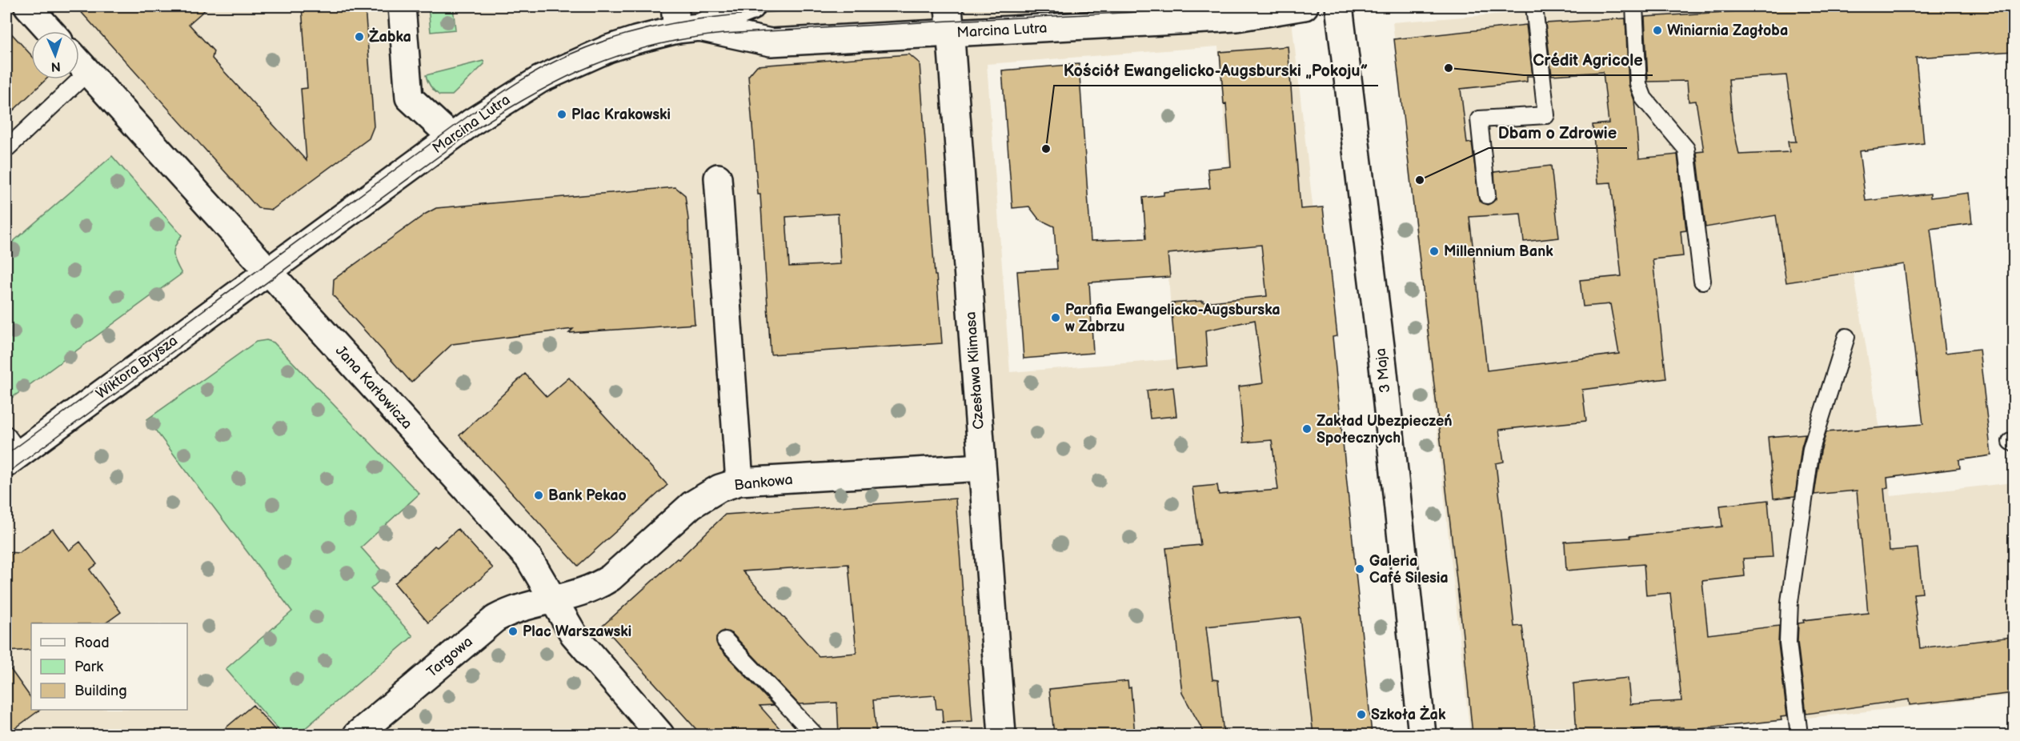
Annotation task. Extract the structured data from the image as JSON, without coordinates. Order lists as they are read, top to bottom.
{
  "streets": {
    "street": [
      "Marcina Lutra",
      "Wiktora Brysza",
      "Czesława Klimasa",
      "3 Maja",
      "Jana Karłowicza",
      "Bankowa",
      "Targowa"
    ]
  },
  "crossings": [
    ["Marcina Lutra", "Wiktora Brysza"],
    ["Marcina Lutra", "Czesława Klimasa"],
    ["Marcina Lutra", "Jana Karłowicza"],
    ["Wiktora Brysza", "Jana Karłowicza"],
    ["Czesława Klimasa", "Bankowa"],
    ["Jana Karłowicza", "Bankowa"],
    ["Jana Karłowicza", "Targowa"],
    ["Bankowa", "Targowa"]
  ],
  "places": [
    "Winiarnia Zagłoba",
    "Żabka",
    "Crédit Agricole",
    "Plac Krakowski",
    "Kościół Ewangelicko-Augsburski „Pokoju”",
    "Dbam o Zdrowie",
    "Millennium Bank",
    "Parafia Ewangelicko-Augsburska w Zabrzu",
    "Zakład Ubezpieczeń Społecznych",
    "Bank Pekao",
    "Galeria Café Silesia",
    "Plac Warszawski",
    "Szkoła Żak"
  ],
  "legend": ["Road", "Park", "Building"],
  "north": "bottom"
}
